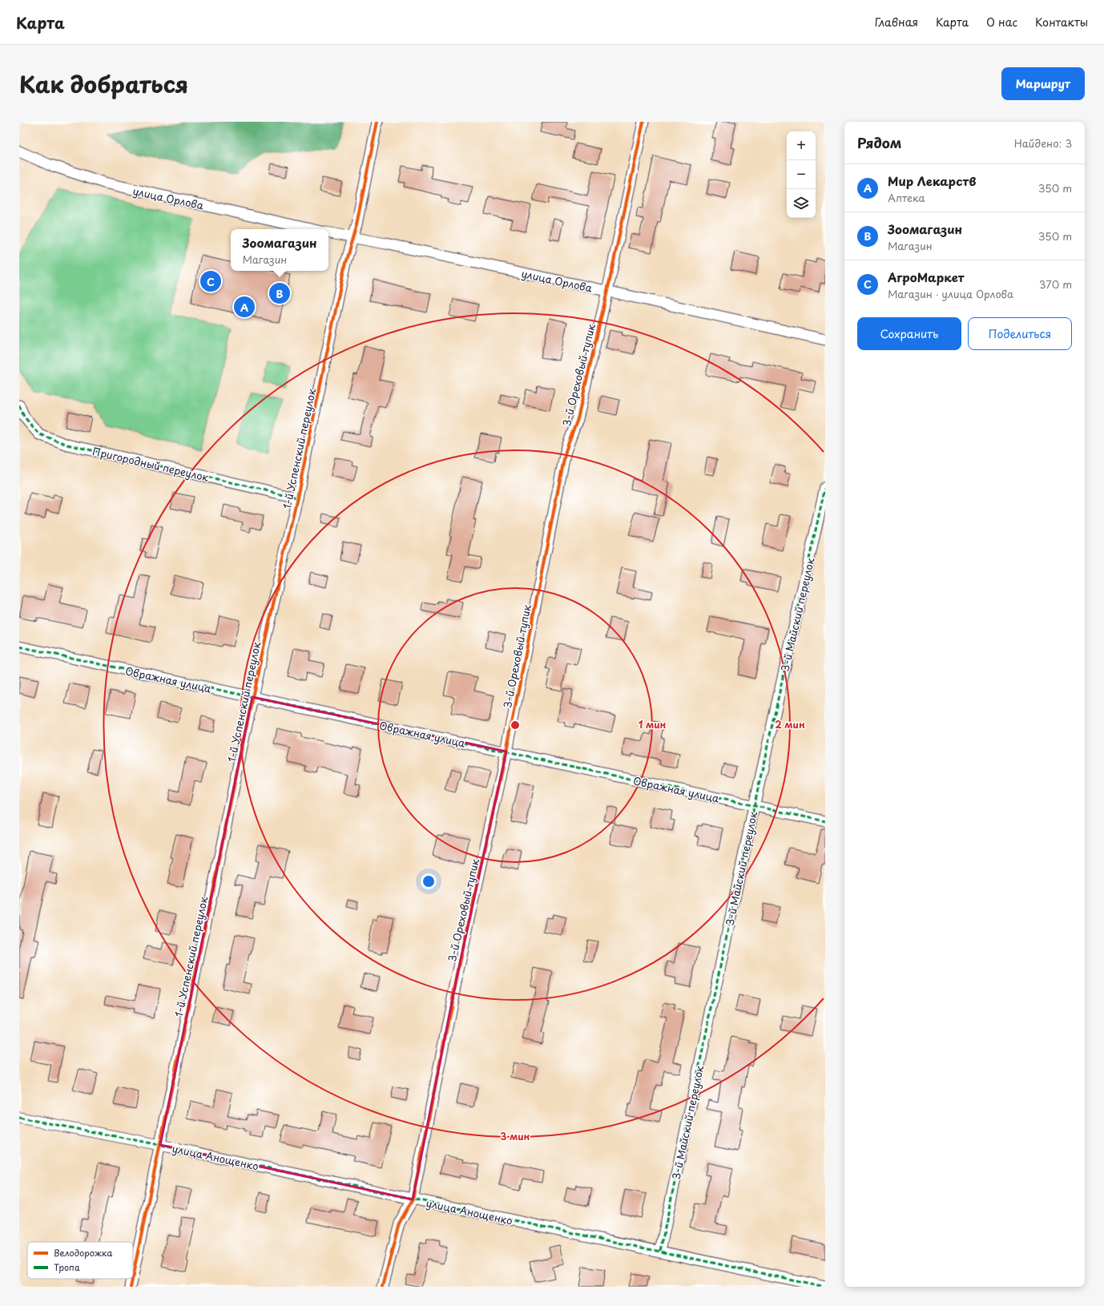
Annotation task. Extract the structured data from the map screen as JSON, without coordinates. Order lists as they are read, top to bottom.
{
  "streets": {
    "street": [
      "улица Орлова",
      "3-й Ореховый тупик",
      "1-й Успенский переулок",
      "Пригородный переулок",
      "3-й Майский переулок",
      "Овражная улица",
      "улица Анощенко"
    ]
  },
  "crossings": [
    ["улица Орлова", "3-й Ореховый тупик"],
    ["улица Орлова", "1-й Успенский переулок"],
    ["3-й Ореховый тупик", "Овражная улица"],
    ["3-й Ореховый тупик", "улица Анощенко"],
    ["1-й Успенский переулок", "Пригородный переулок"],
    ["1-й Успенский переулок", "Овражная улица"],
    ["1-й Успенский переулок", "улица Анощенко"],
    ["3-й Майский переулок", "Овражная улица"],
    ["3-й Майский переулок", "улица Анощенко"]
  ],
  "legend": ["Велодорожка", "Тропа"],
  "page": {
    "header": "Карта",
    "nav": [
      "Главная",
      "Карта",
      "О нас",
      "Контакты"
    ],
    "title": "Как добраться",
    "buttons": [
      "Маршрут",
      ["Сохранить", "Поделиться"]
    ],
    "heading": ["Рядом", "Найдено: 3"],
    "map_buttons": ["+", "−"],
    "list": [
      {
        "mark": "A",
        "name": "Мир Лекарств",
        "note": "Аптека",
        "value": "350 m"
      },
      {
        "mark": "B",
        "name": "Зоомагазин",
        "note": "Магазин",
        "value": "350 m"
      },
      {
        "mark": "C",
        "name": "АгроМаркет",
        "note": "Магазин · улица Орлова",
        "value": "370 m"
      }
    ],
    "popup": ["Зоомагазин", "Магазин"],
    "pins": ["C", "B", "A"]
  },
  "rings": ["1 мин", "2 мин", "3 мин"]
}
